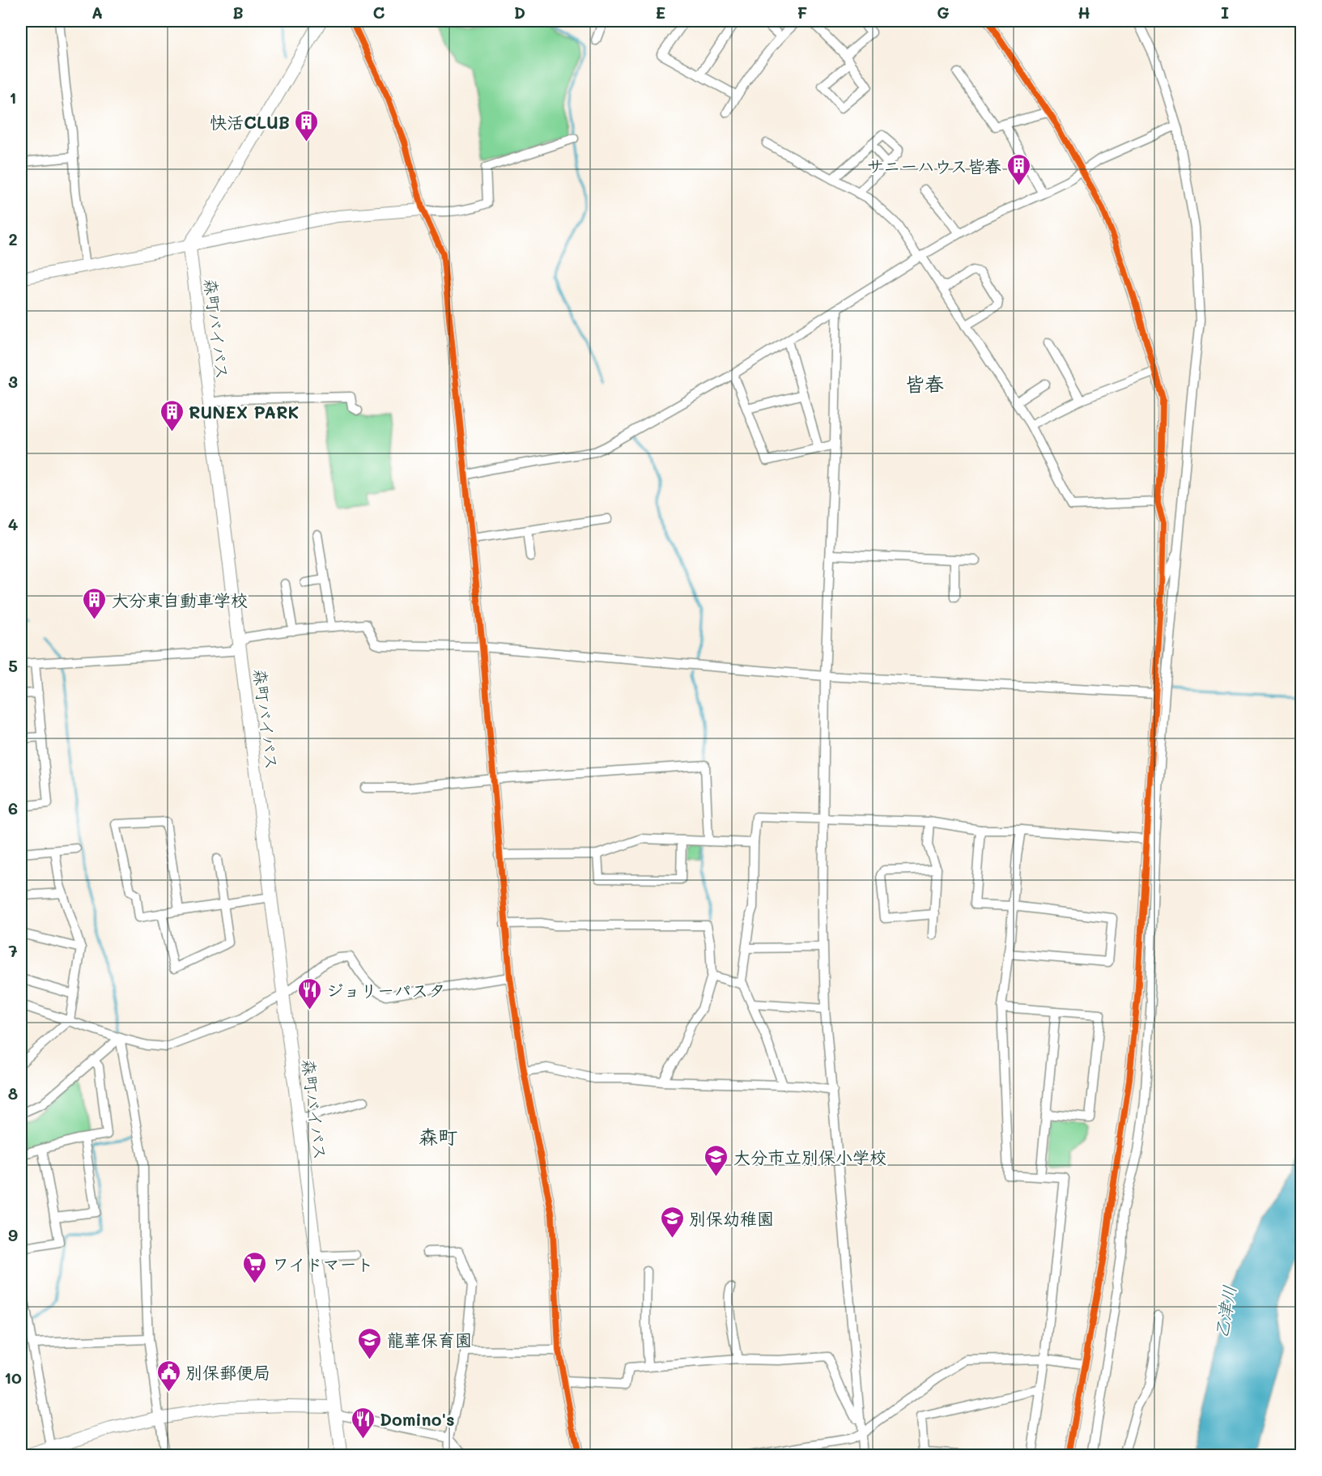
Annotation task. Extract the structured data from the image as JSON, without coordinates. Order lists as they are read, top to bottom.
{
  "streets": {
    "main road": ["森町バイパス"]
  },
  "districts": ["皆春", "森町"],
  "water": ["乙津川"],
  "places": {
    "building": [
      "快活CLUB",
      "サニーハウス皆春",
      "RUNEX PARK",
      "大分東自動車学校"
    ],
    "restaurant": ["ジョリーパスタ", "Domino's"],
    "school or university": ["大分市立別保小学校", "別保幼稚園", "龍華保育園"],
    "supermarket": ["ワイドマート"],
    "public building": ["別保郵便局"]
  },
  "grid": {
    "columns": [
      "A",
      "B",
      "C",
      "D",
      "E",
      "F",
      "G",
      "H",
      "I"
    ],
    "rows": [
      "1",
      "2",
      "3",
      "4",
      "5",
      "6",
      "7",
      "8",
      "9",
      "10"
    ]
  }
}
